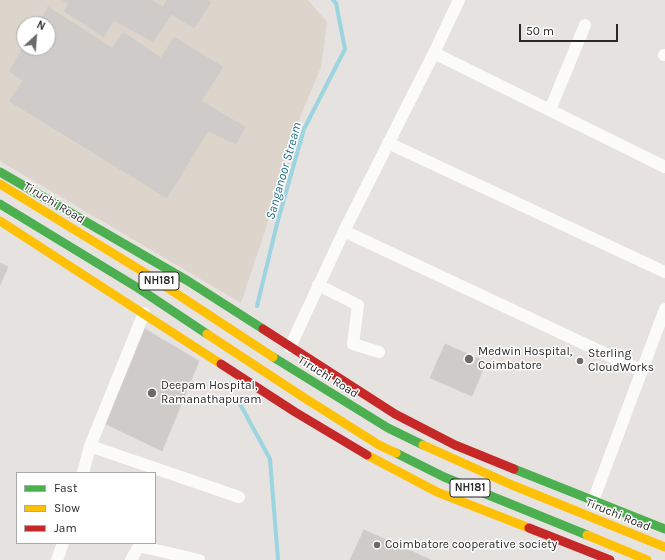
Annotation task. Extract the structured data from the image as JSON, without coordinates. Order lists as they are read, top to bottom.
{
  "streets": {
    "main road": ["Tiruchi Road", "NH181"]
  },
  "water": ["Sanganoor Stream"],
  "places": [
    "Medwin Hospital, Coimbatore",
    "Sterling CloudWorks",
    "Deepam Hospital, Ramanathapuram",
    "Coimbatore cooperative society"
  ],
  "legend": ["Fast", "Slow", "Jam"],
  "scale_bar": "50 m",
  "north": "top right"
}
